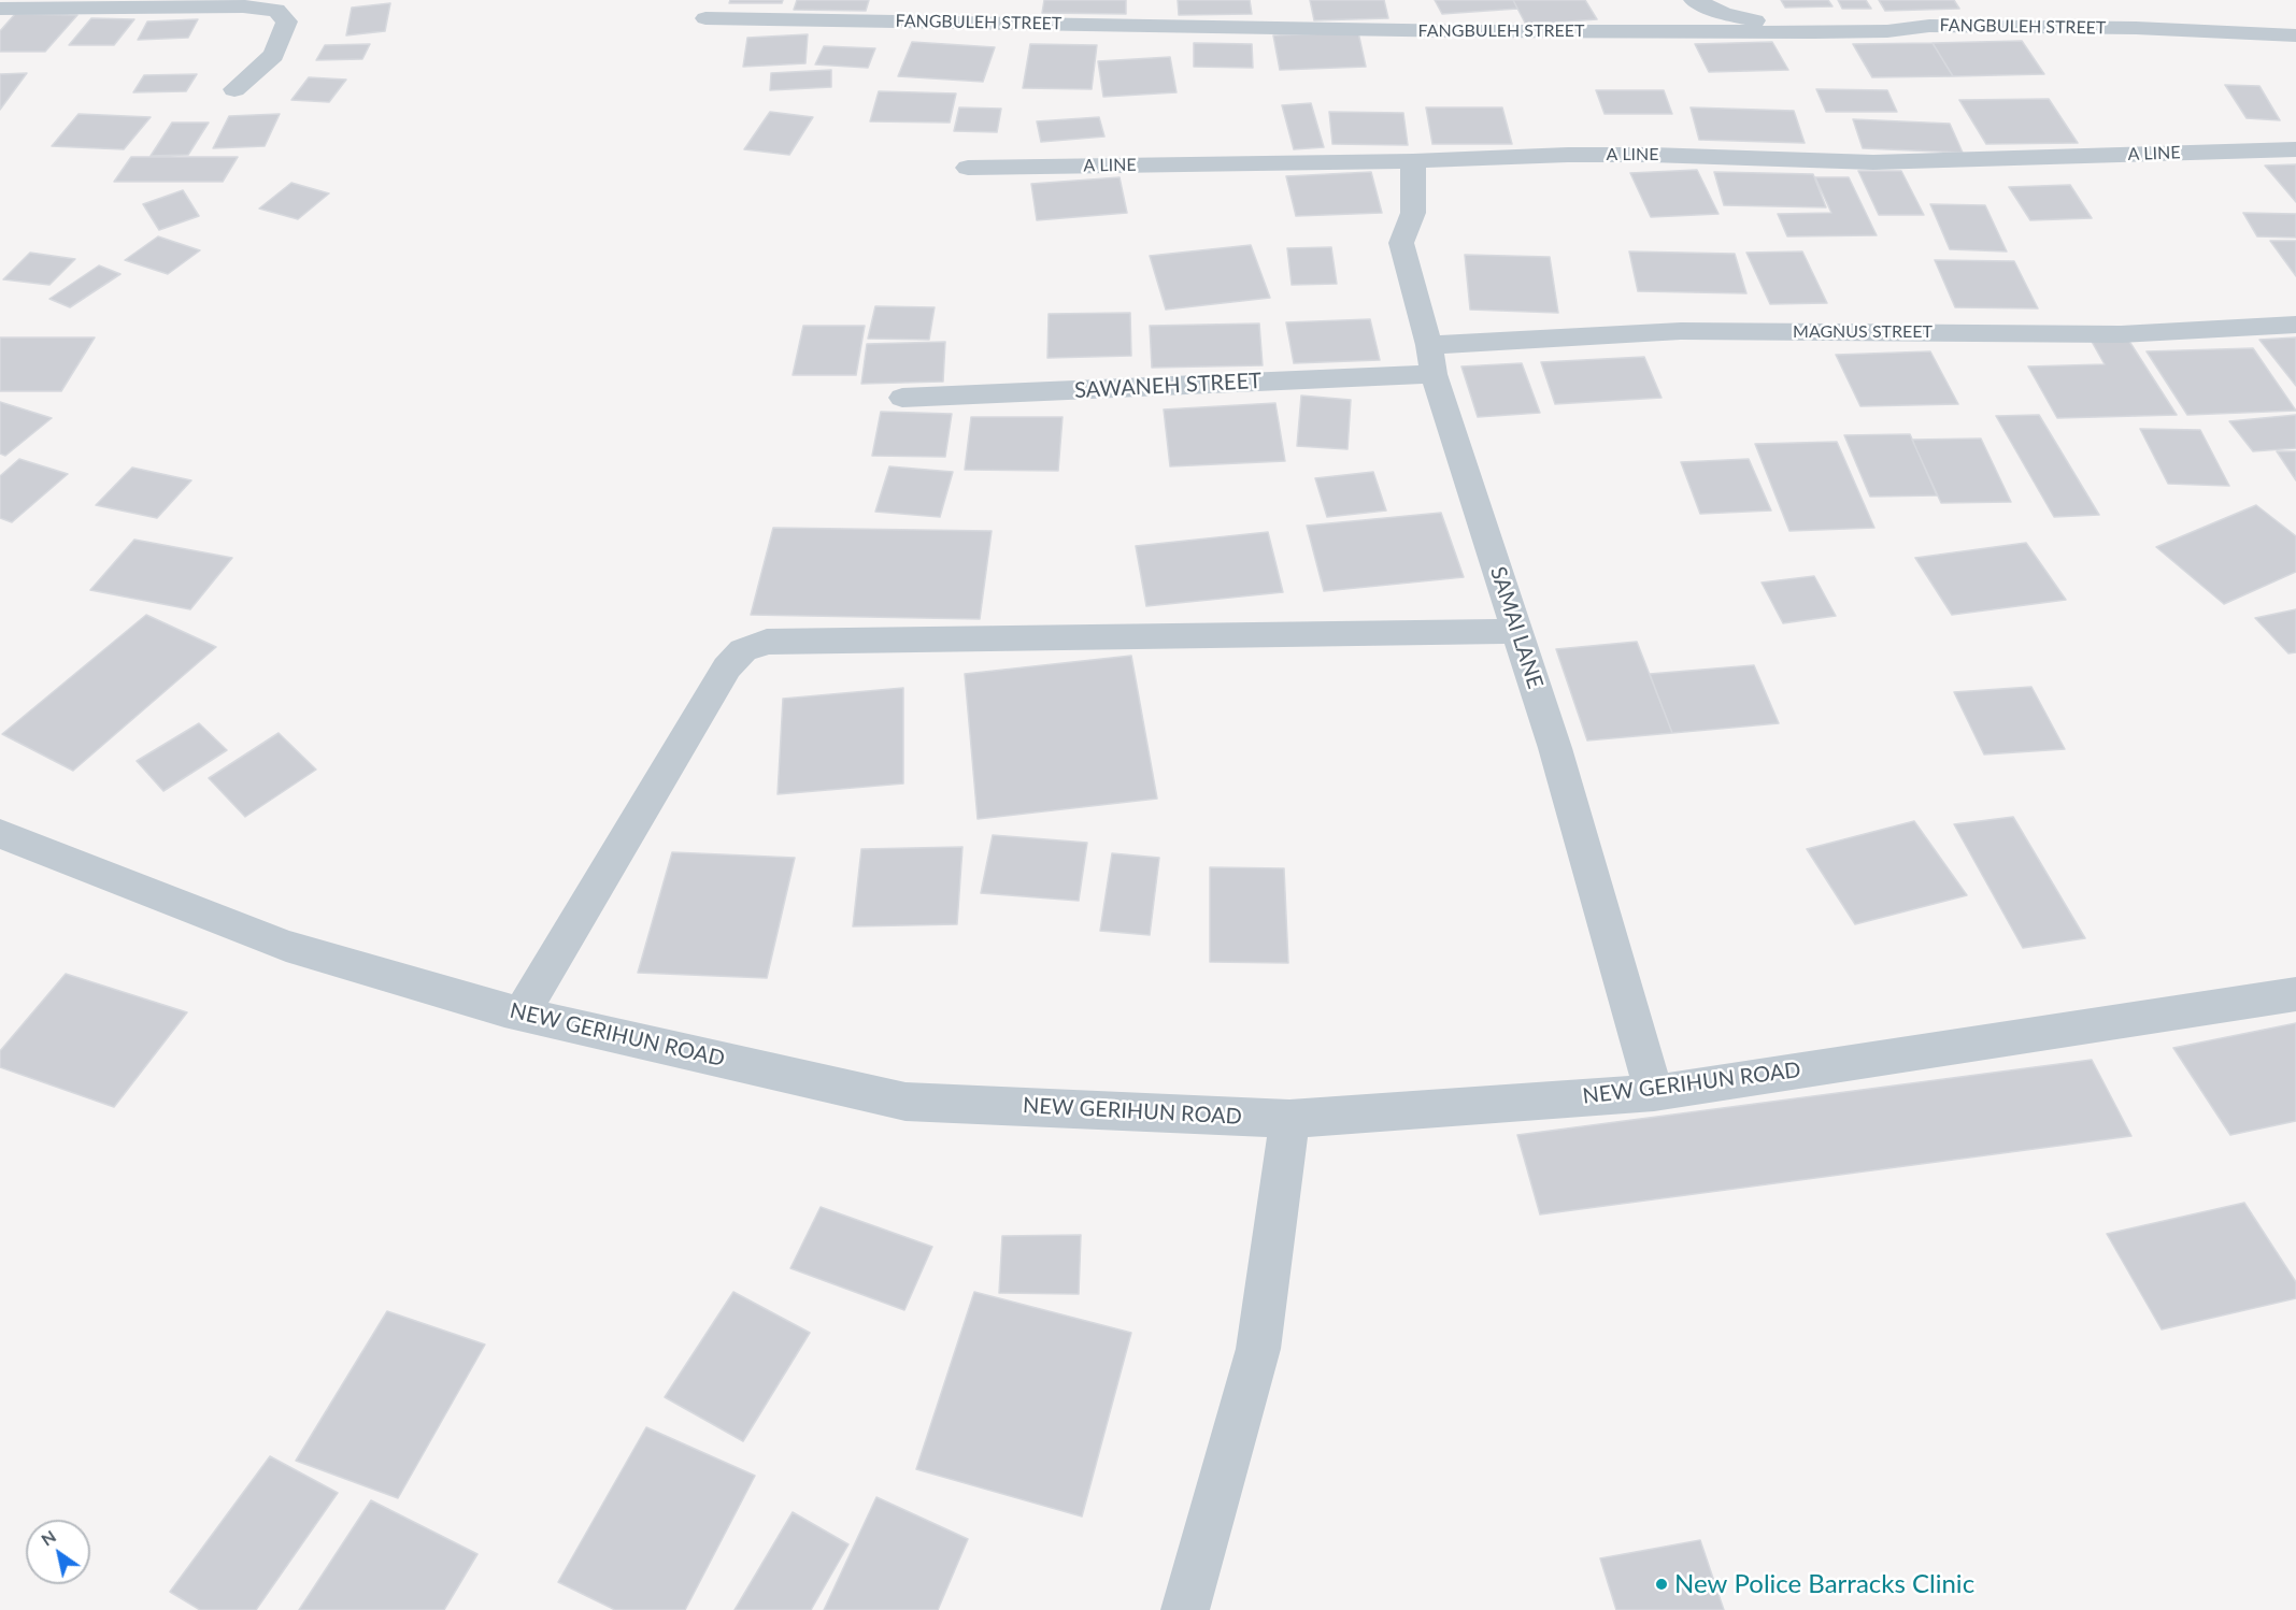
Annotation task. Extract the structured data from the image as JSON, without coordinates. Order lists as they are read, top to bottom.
{
  "streets": {
    "street": [
      "FANGBULEH STREET",
      "A LINE",
      "MAGNUS STREET",
      "SAWANEH STREET",
      "SAMAI LANE",
      "NEW GERIHUN ROAD"
    ]
  },
  "crossings": [
    ["A LINE", "SAMAI LANE"],
    ["MAGNUS STREET", "SAWANEH STREET"],
    ["MAGNUS STREET", "SAMAI LANE"],
    ["SAWANEH STREET", "SAMAI LANE"],
    ["SAMAI LANE", "NEW GERIHUN ROAD"]
  ],
  "places": ["New Police Barracks Clinic"],
  "north": "top left"
}
